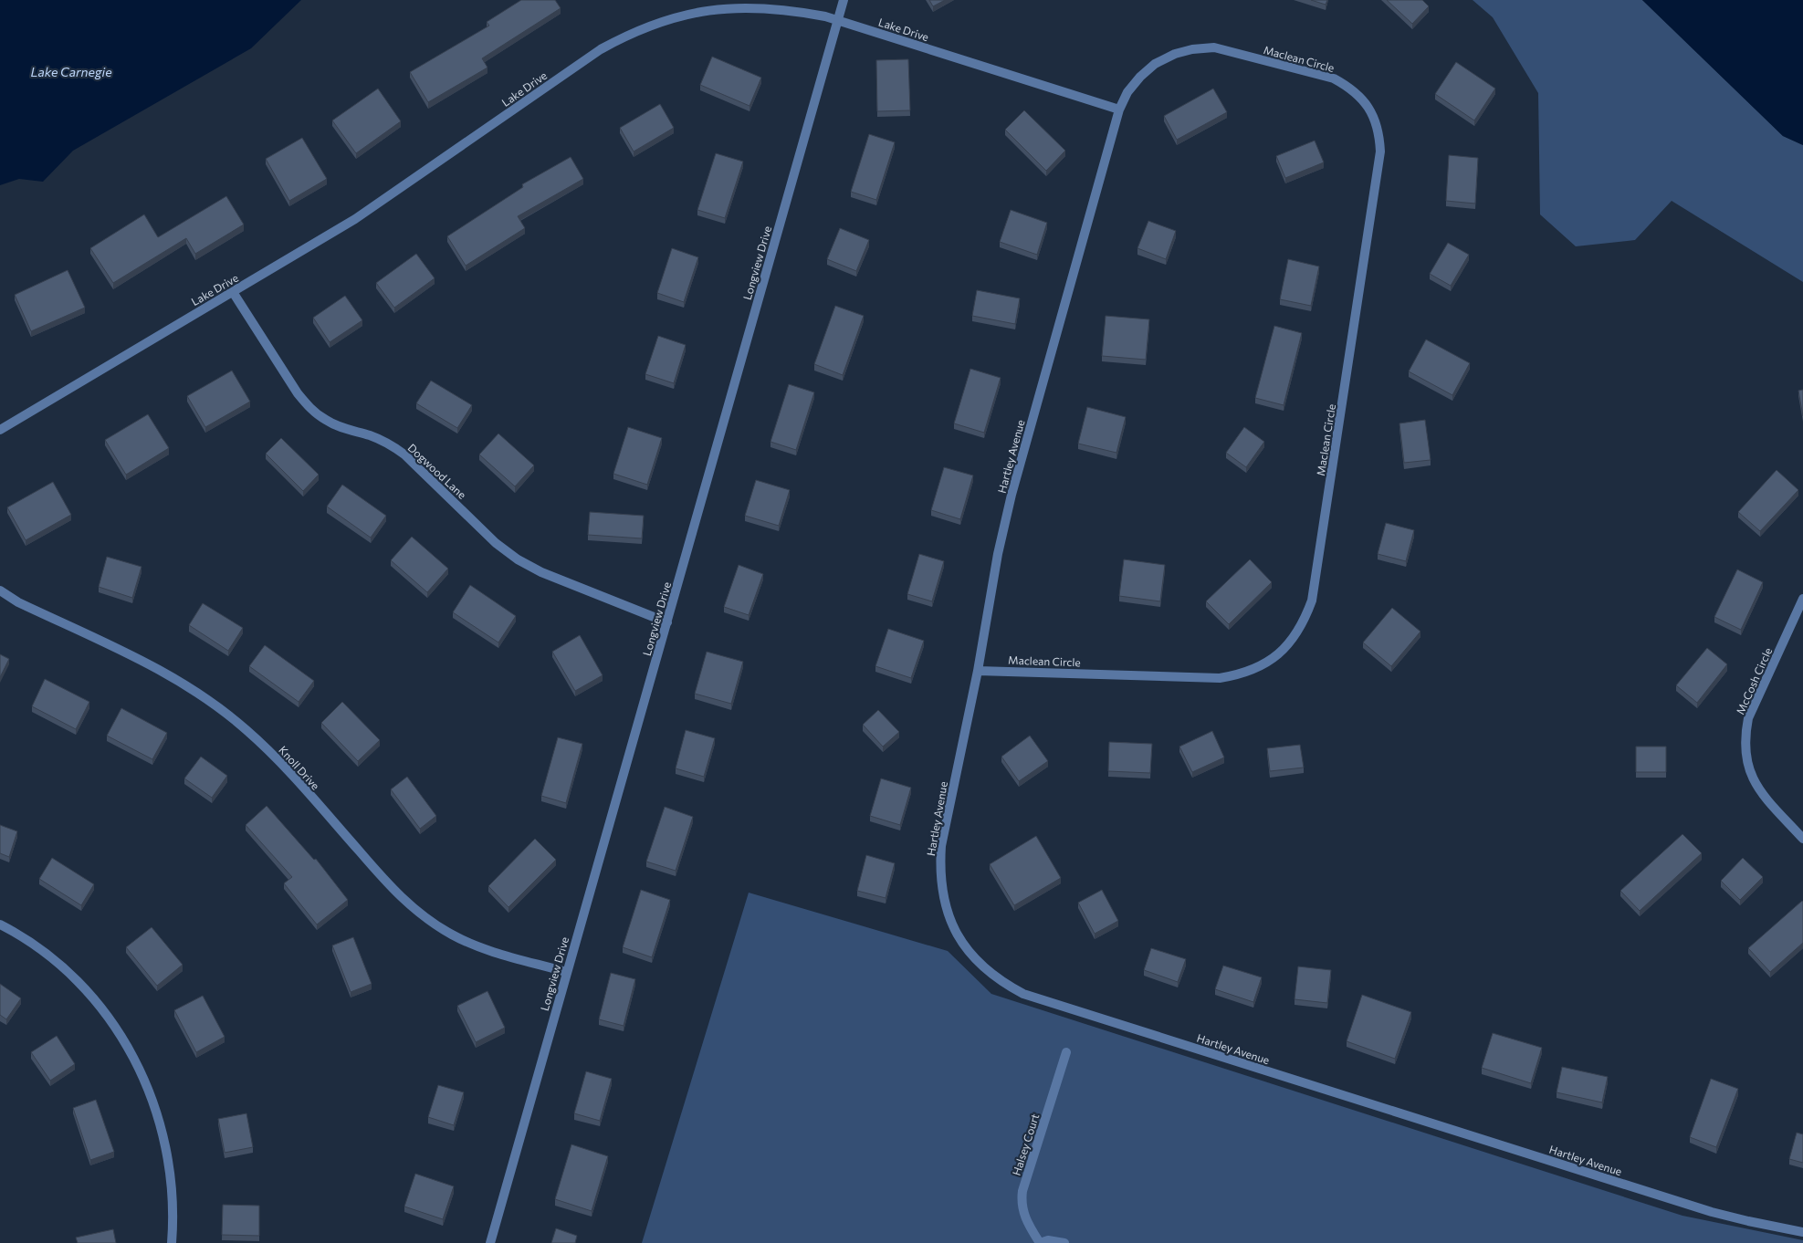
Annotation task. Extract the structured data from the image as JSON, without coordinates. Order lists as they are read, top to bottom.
{
  "streets": {
    "street": [
      "Lake Drive",
      "Maclean Circle",
      "Longview Drive",
      "Hartley Avenue",
      "Dogwood Lane",
      "McCosh Circle",
      "Knoll Drive",
      "Halsey Court"
    ]
  },
  "crossings": [
    ["Lake Drive", "Longview Drive"],
    ["Lake Drive", "Hartley Avenue"],
    ["Lake Drive", "Dogwood Lane"],
    ["Maclean Circle", "Hartley Avenue"],
    ["Longview Drive", "Dogwood Lane"],
    ["Longview Drive", "Knoll Drive"]
  ],
  "water": ["Lake Carnegie"]
}
